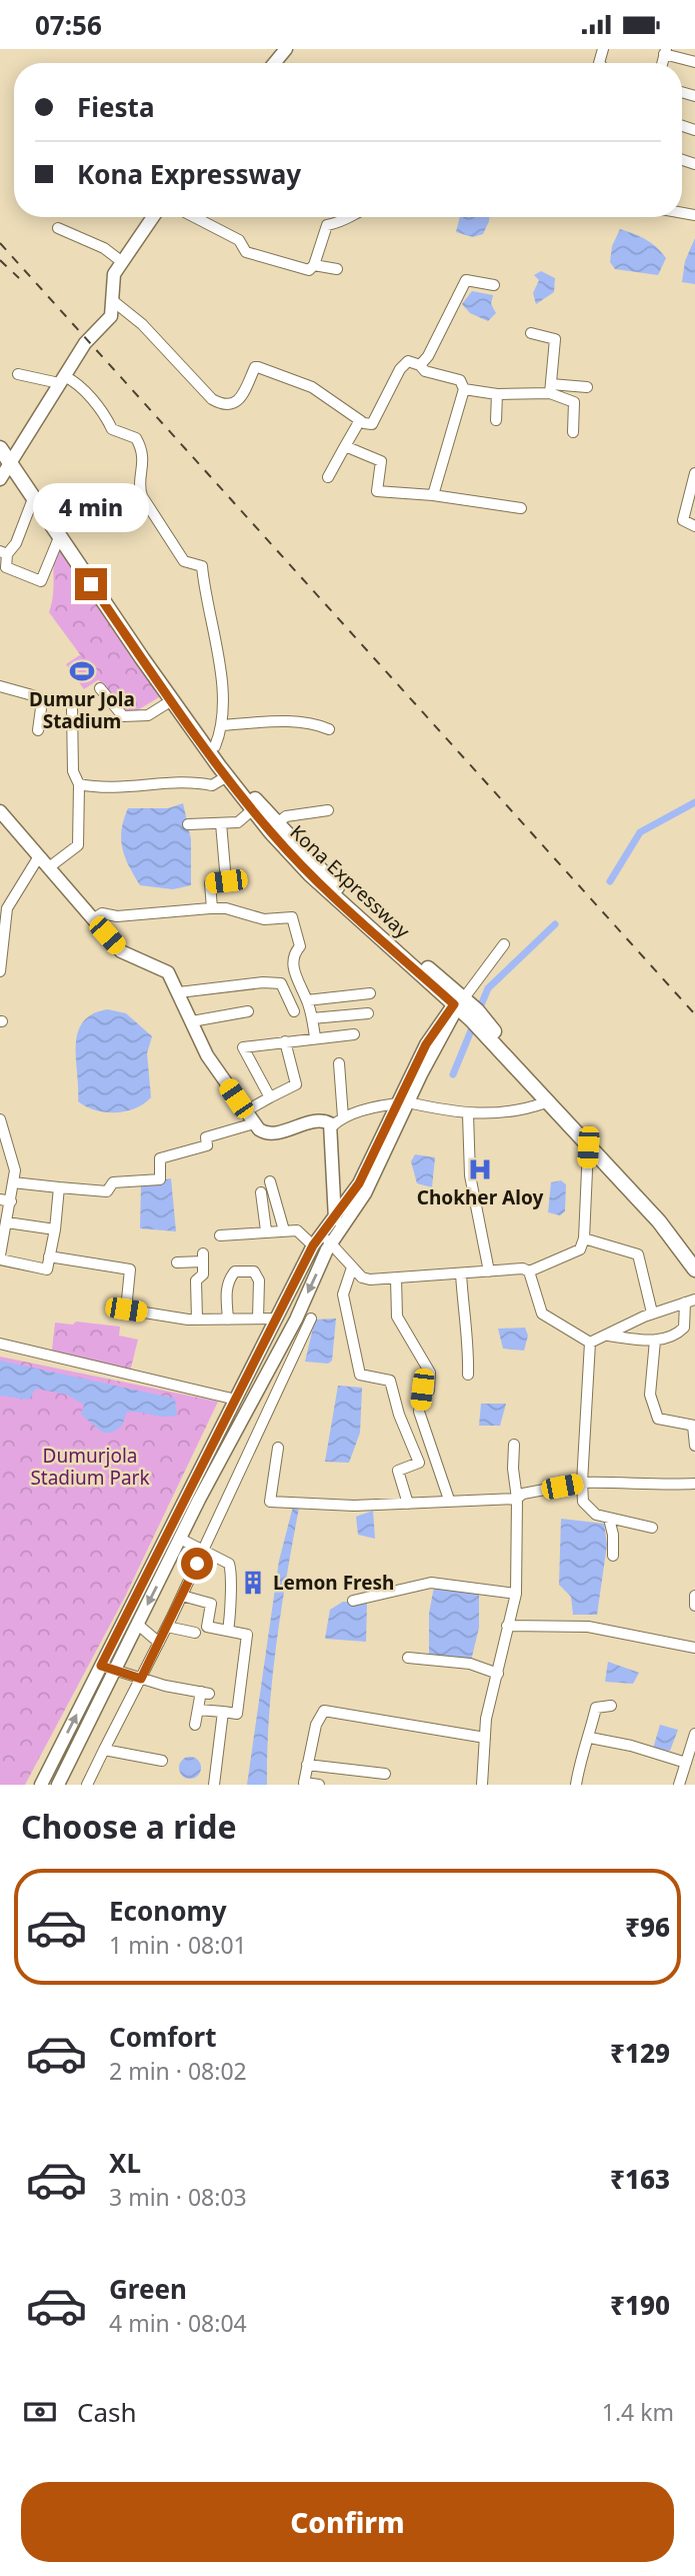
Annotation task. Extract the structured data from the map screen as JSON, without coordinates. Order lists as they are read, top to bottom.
{
  "streets": {
    "highway": ["Kona Expressway"]
  },
  "parks": ["Dumurjola Stadium Park"],
  "places": {
    "sports": ["Dumur Jola Stadium"],
    "hospital": ["Chokher Aloy"],
    "building": ["Lemon Fresh"]
  },
  "page": {
    "status": "07:56",
    "banner": ["Fiesta", "Kona Expressway"],
    "bubble": "4 min",
    "heading": "Choose a ride",
    "list": [
      {
        "name": "Economy",
        "note": "1 min · 08:01",
        "value": "₹96"
      },
      {
        "name": "Comfort",
        "note": "2 min · 08:02",
        "value": "₹129"
      },
      {
        "name": "XL",
        "note": "3 min · 08:03",
        "value": "₹163"
      },
      {
        "name": "Green",
        "note": "4 min · 08:04",
        "value": "₹190"
      }
    ],
    "pay": ["Cash", "1.4 km"],
    "buttons": "Confirm"
  }
}
